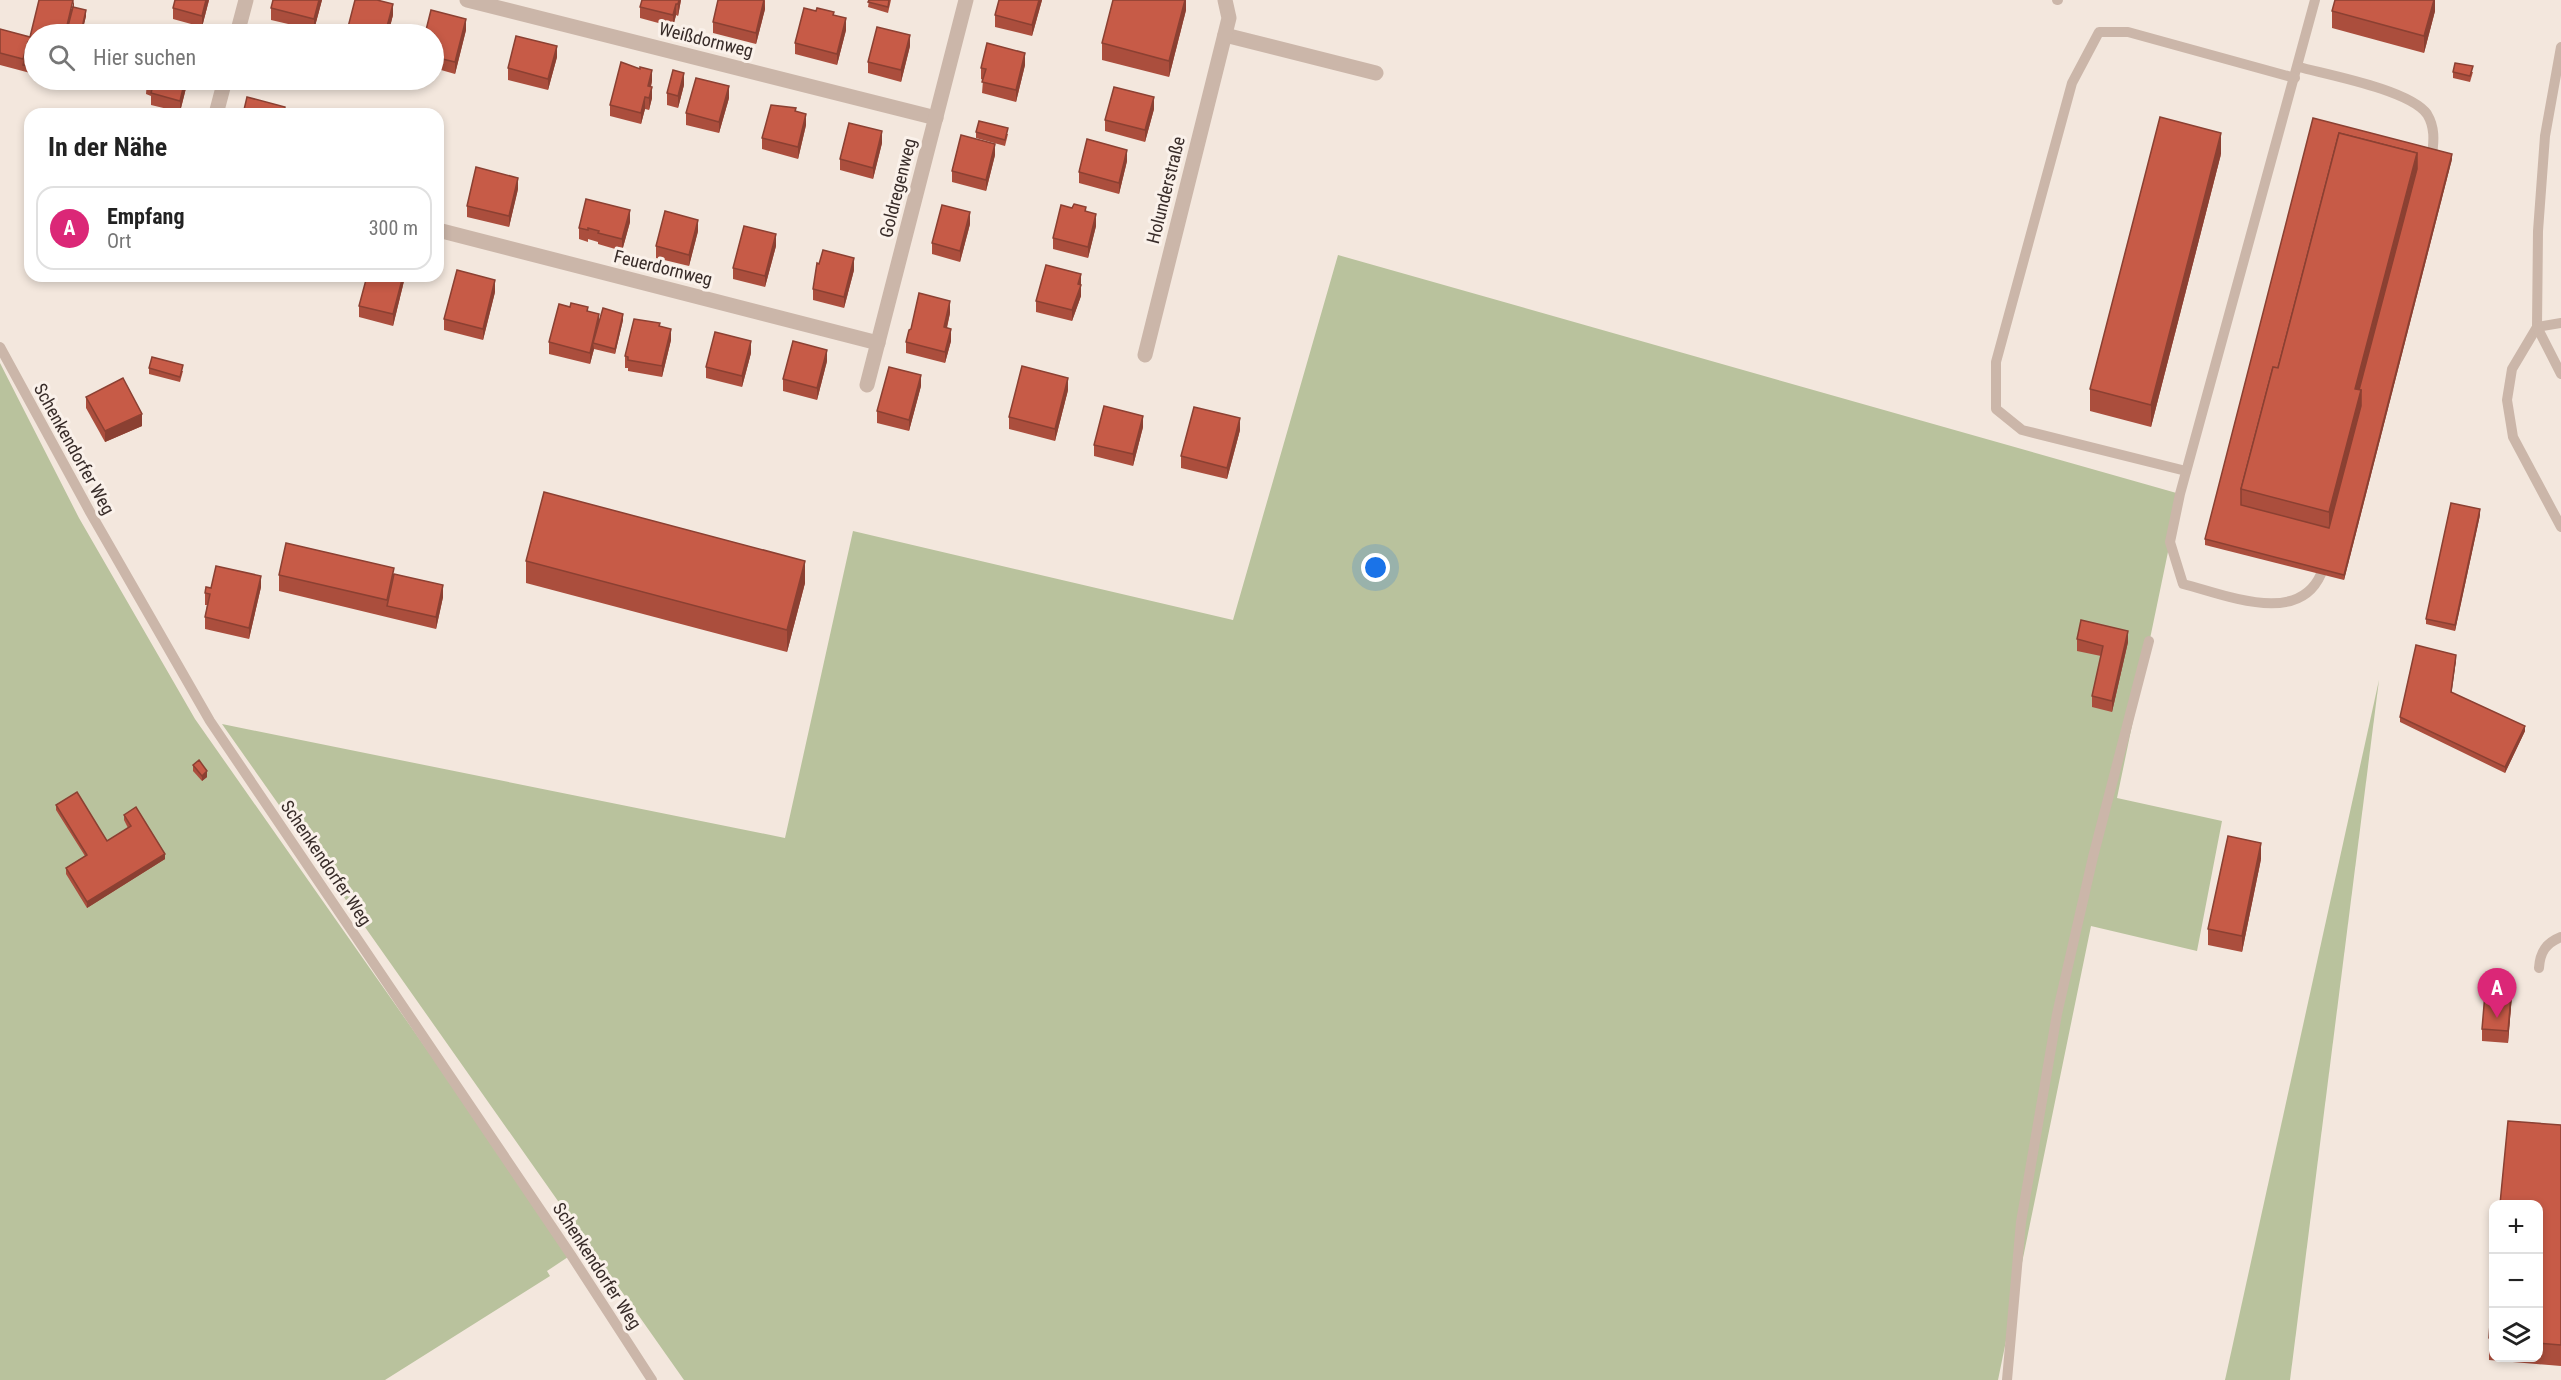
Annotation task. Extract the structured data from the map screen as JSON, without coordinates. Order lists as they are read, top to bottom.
{
  "streets": {
    "street": [
      "Weißdornweg",
      "Goldregenweg",
      "Holunderstraße",
      "Feuerdornweg"
    ],
    "lane": ["Schenkendorfer Weg"]
  },
  "crossings": [
    ["Weißdornweg", "Goldregenweg"],
    ["Goldregenweg", "Feuerdornweg"]
  ],
  "page": {
    "search": "Hier suchen",
    "heading": "In der Nähe",
    "list": [
      {
        "mark": "A",
        "name": "Empfang",
        "note": "Ort",
        "value": "300 m"
      }
    ],
    "pins": "A",
    "map_buttons": ["+", "−"]
  }
}
